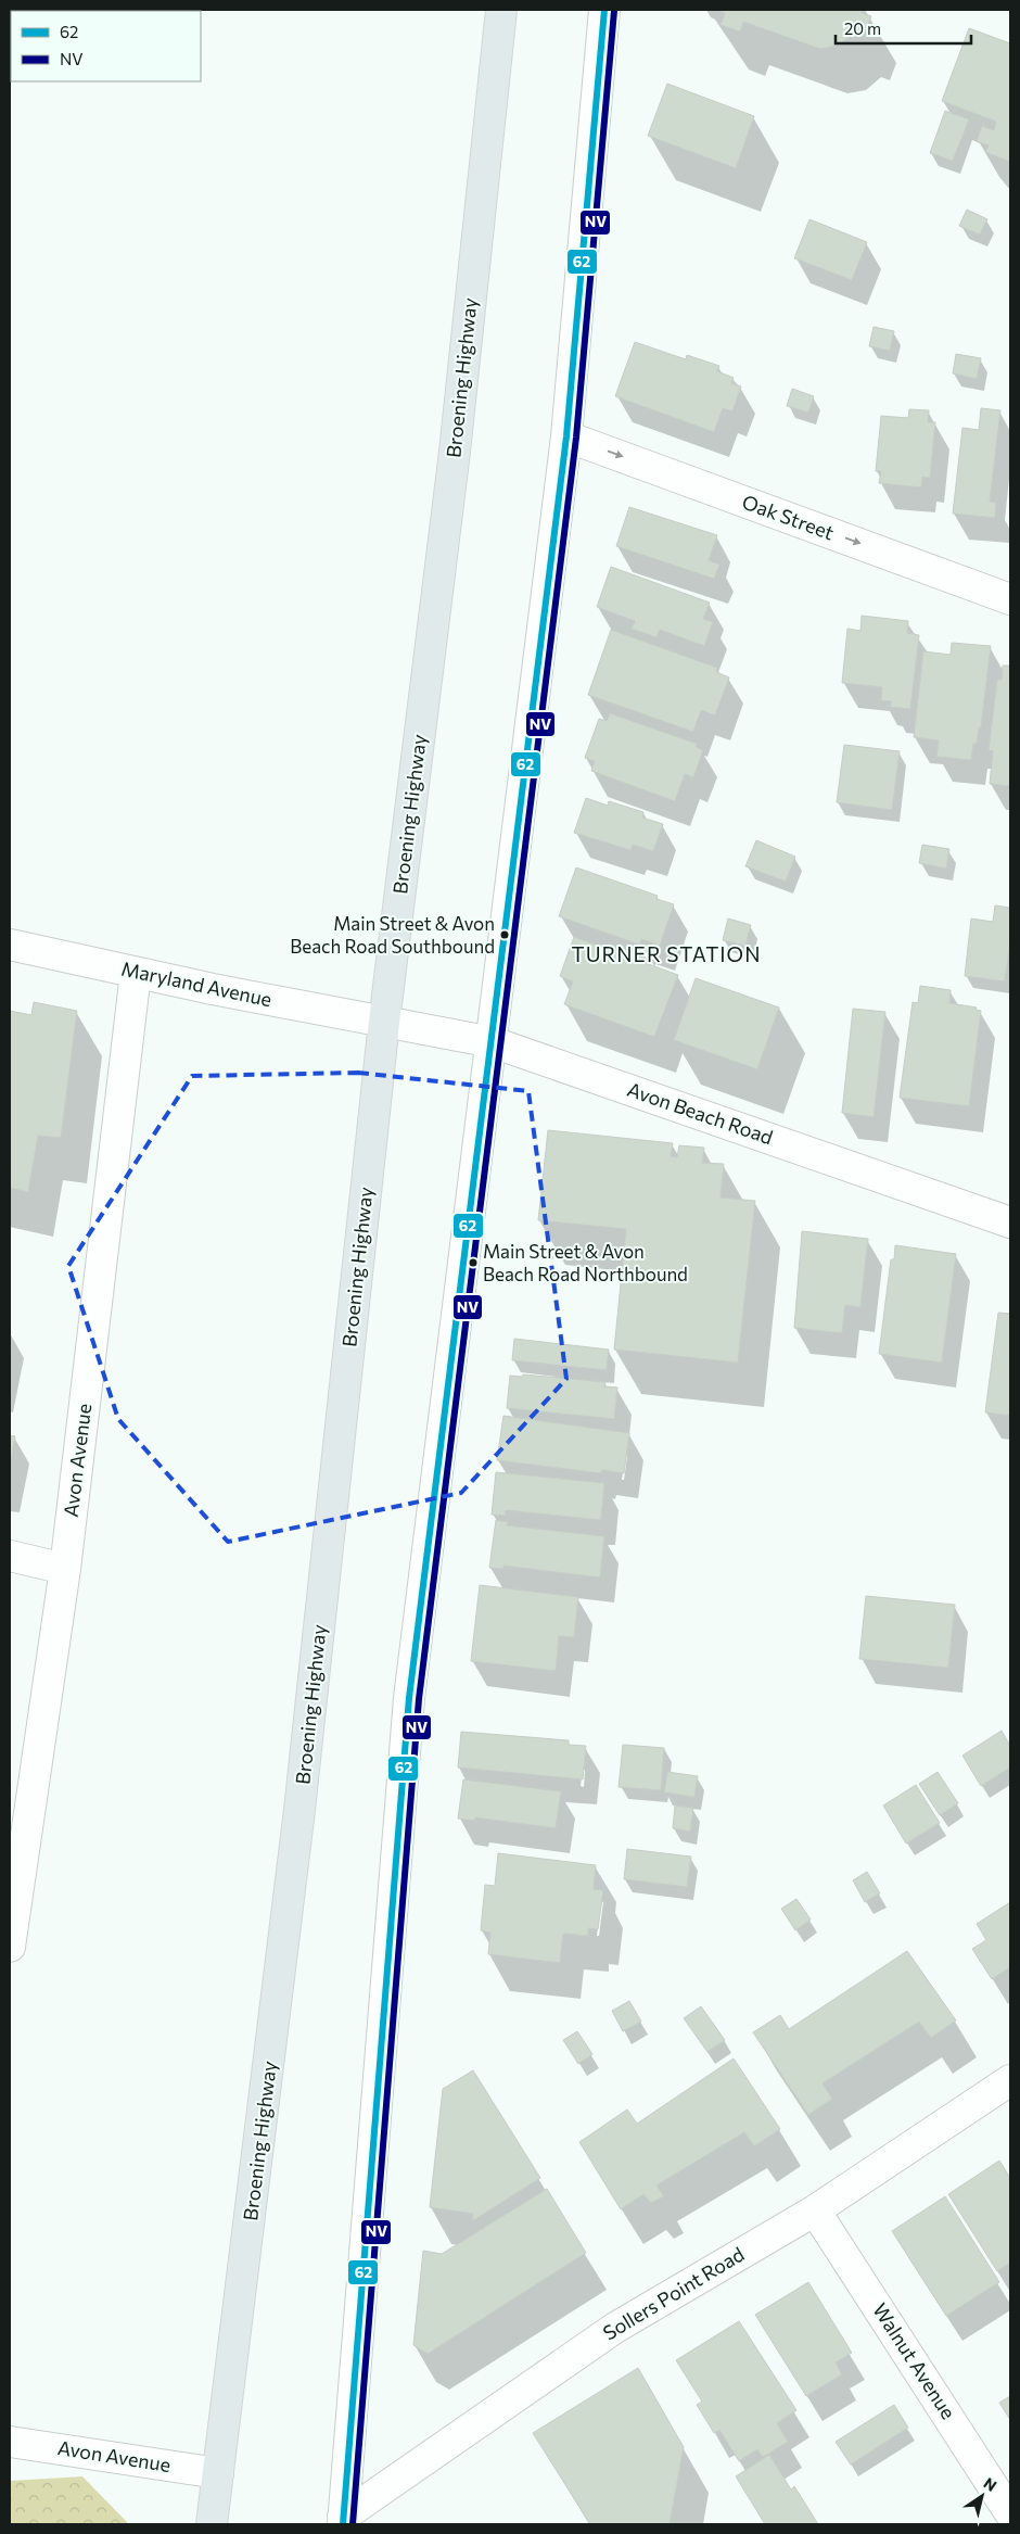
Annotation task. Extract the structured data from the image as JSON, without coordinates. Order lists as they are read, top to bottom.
{
  "streets": {
    "main road": ["Broening Highway"],
    "street": [
      "Oak Street",
      "Maryland Avenue",
      "Avon Beach Road",
      "Avon Avenue",
      "Sollers Point Road",
      "Walnut Avenue"
    ]
  },
  "crossings": [
    ["Broening Highway", "Maryland Avenue"],
    ["Broening Highway", "Avon Beach Road"],
    ["Broening Highway", "Avon Avenue"],
    ["Maryland Avenue", "Avon Beach Road"],
    ["Maryland Avenue", "Avon Avenue"],
    ["Sollers Point Road", "Walnut Avenue"]
  ],
  "one_way": ["Oak Street"],
  "districts": ["TURNER STATION"],
  "places": ["Main Street & Avon Beach Road Southbound", "Main Street & Avon Beach Road Northbound"],
  "lines": ["transit line 62", "transit line NV"],
  "legend": ["62", "NV"],
  "scale_bar": "20 m",
  "north": "top right"
}
